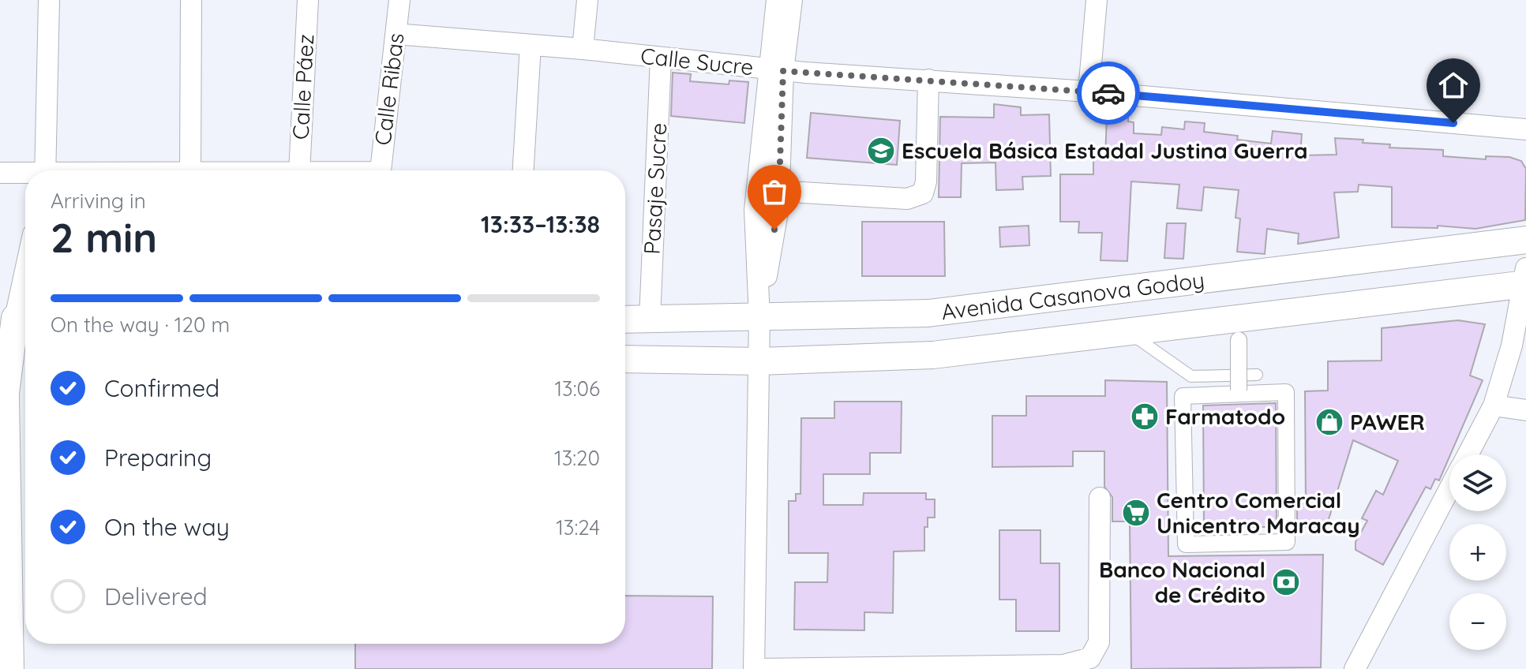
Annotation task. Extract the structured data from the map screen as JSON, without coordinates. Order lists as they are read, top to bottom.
{
  "streets": {
    "street": [
      "Calle Sucre",
      "Calle Páez",
      "Calle Ribas",
      "Pasaje Sucre",
      "Avenida Casanova Godoy"
    ]
  },
  "crossings": [
    ["Calle Sucre", "Calle Ribas"],
    ["Calle Sucre", "Pasaje Sucre"],
    ["Pasaje Sucre", "Avenida Casanova Godoy"]
  ],
  "places": {
    "school or university": ["Escuela Básica Estadal Justina Guerra"],
    "pharmacy": ["Farmatodo"],
    "shop": ["PAWER"],
    "supermarket": ["Centro Comercial Unicentro Maracay"],
    "bank": ["Banco Nacional de Crédito"]
  },
  "page": {
    "heading": ["2 min", "Arriving in", "13:33–13:38"],
    "bar": "On the way · 120 m",
    "list": [
      ["Confirmed", "13:06"],
      ["Preparing", "13:20"],
      ["On the way", "13:24"],
      "Delivered"
    ],
    "map_buttons": ["+", "−"]
  }
}
